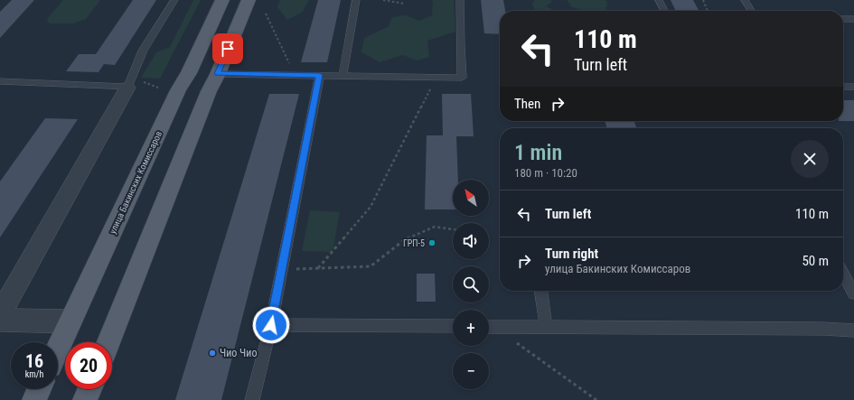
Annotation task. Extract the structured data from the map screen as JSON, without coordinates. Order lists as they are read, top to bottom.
{
  "streets": {
    "main road": ["улица Бакинских Комиссаров"]
  },
  "places": ["ГРП-5", "Чио Чио"],
  "north": "top left",
  "page": {
    "turn": ["110 m", "Turn left"],
    "then": "Then",
    "heading": ["1 min", "180 m · 10:20"],
    "map_buttons": ["+", "−"],
    "list": [
      {
        "name": "Turn left",
        "value": "110 m"
      },
      {
        "name": "Turn right",
        "note": "улица Бакинских Комиссаров",
        "value": "50 m"
      }
    ],
    "speed": "16 km/h",
    "limit": "20"
  }
}
